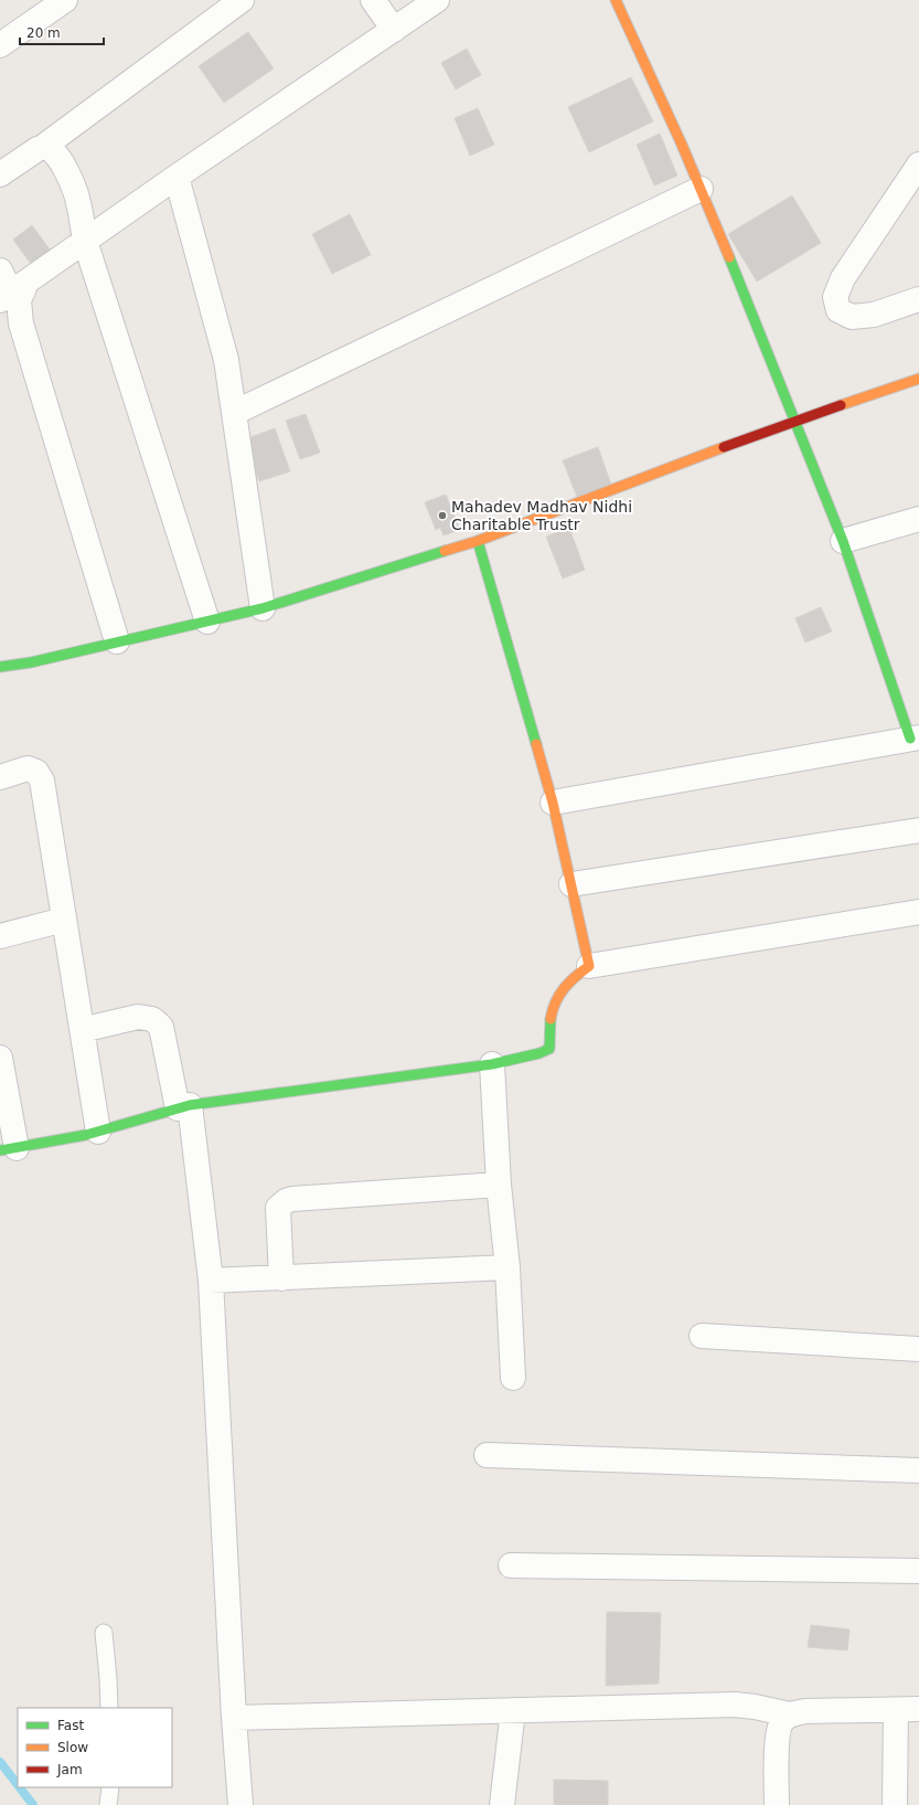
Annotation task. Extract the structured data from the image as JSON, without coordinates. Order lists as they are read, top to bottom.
{
  "places": ["Mahadev Madhav Nidhi Charitable Trustr"],
  "legend": ["Fast", "Slow", "Jam"],
  "scale_bar": "20 m"
}
